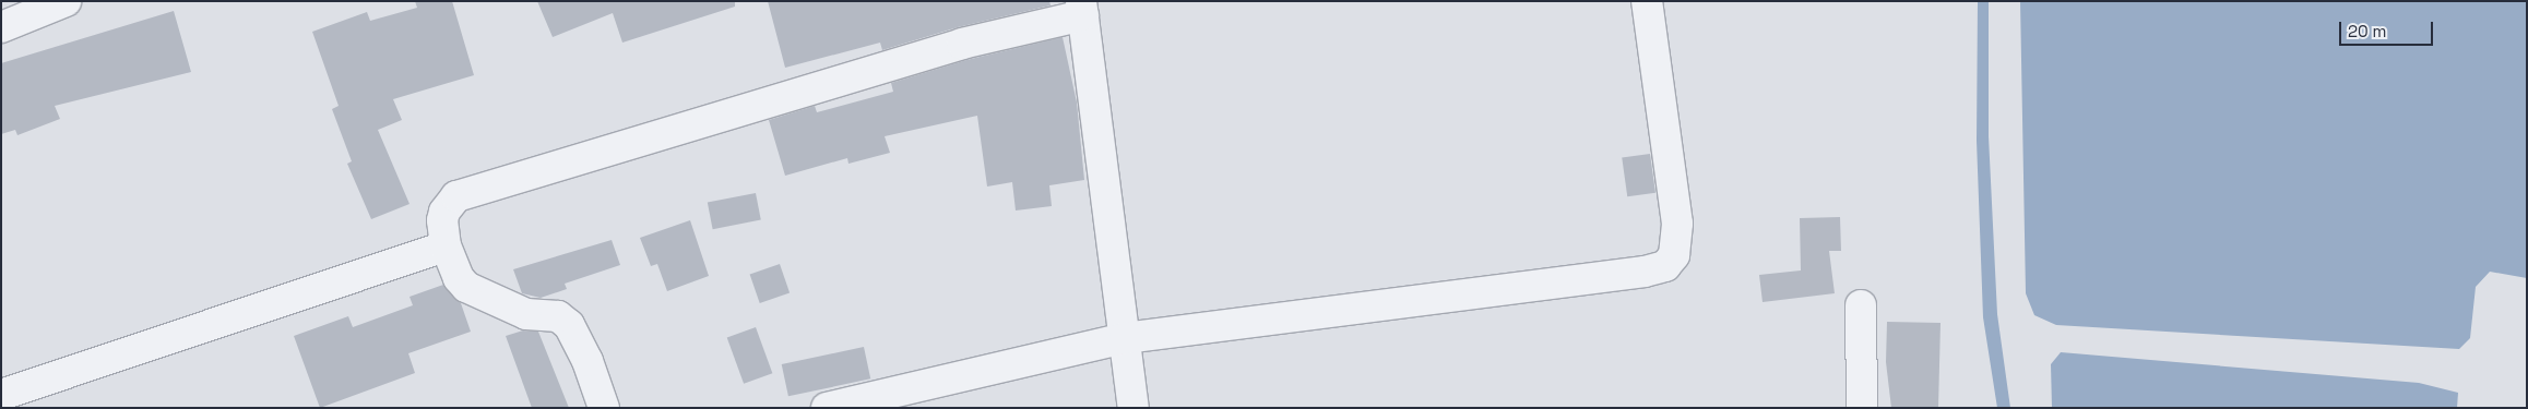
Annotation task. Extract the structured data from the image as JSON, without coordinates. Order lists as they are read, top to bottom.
{
  "scale_bar": "20 m"
}
